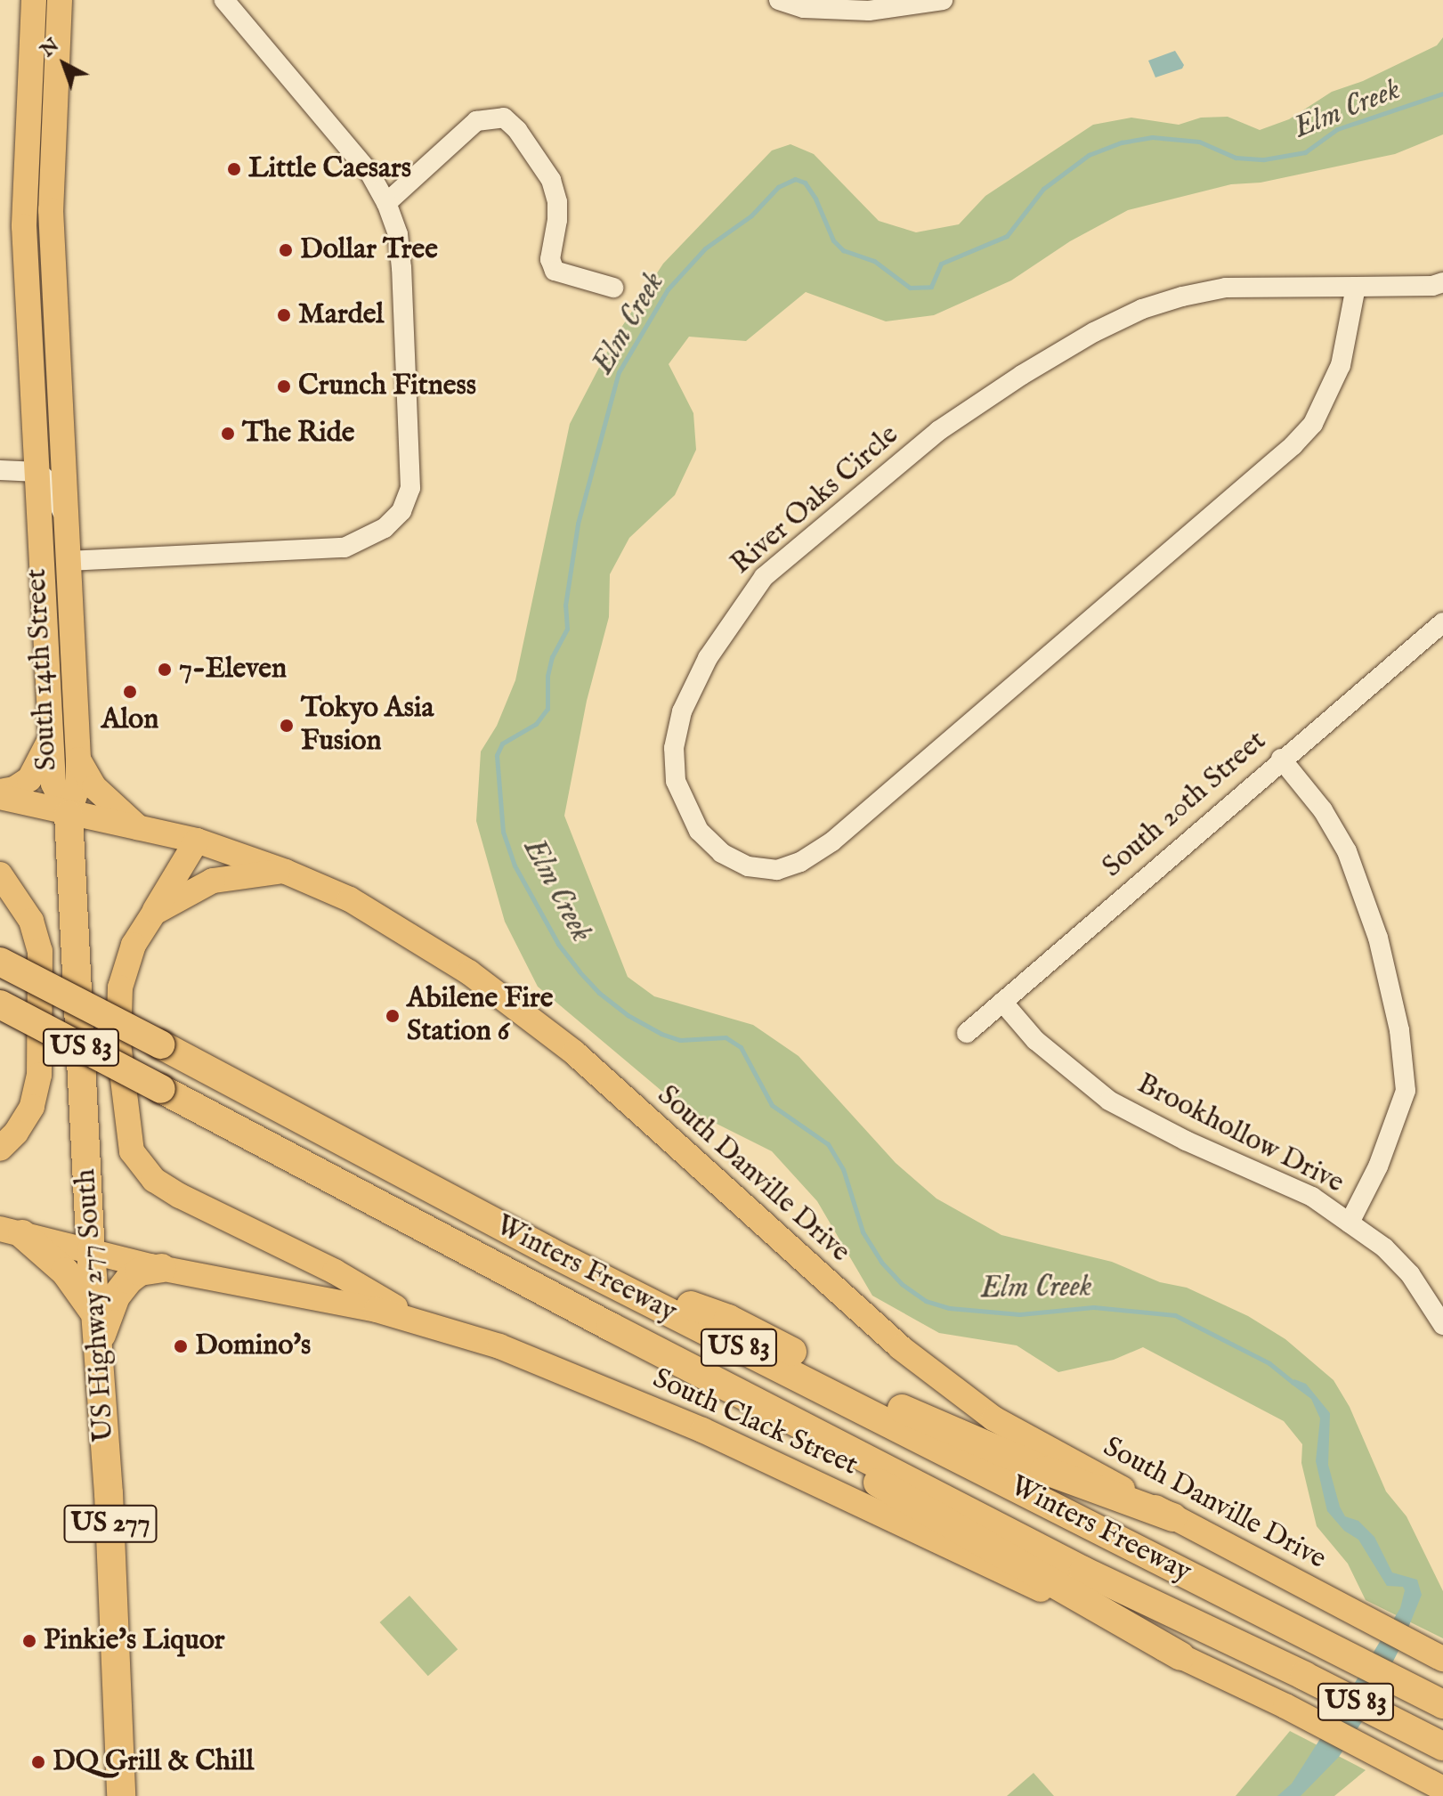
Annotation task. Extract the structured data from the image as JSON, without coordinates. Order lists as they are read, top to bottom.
{
  "streets": {
    "highway": [
      "US 83",
      "Winters Freeway",
      "US Highway 277 South",
      "US 277"
    ],
    "main road": ["South 14th Street", "South Danville Drive", "South Clack Street"],
    "street": ["River Oaks Circle", "South 20th Street", "Brookhollow Drive"]
  },
  "crossings": [
    ["South 14th Street", "South Danville Drive"],
    ["South 14th Street", "US Highway 277 South"],
    ["South 20th Street", "Brookhollow Drive"],
    ["South Danville Drive", "US Highway 277 South"],
    ["US Highway 277 South", "South Clack Street"]
  ],
  "water": ["Elm Creek"],
  "places": [
    "Little Caesars",
    "Dollar Tree",
    "Mardel",
    "Crunch Fitness",
    "The Ride",
    "7-Eleven",
    "Alon",
    "Tokyo Asia Fusion",
    "Abilene Fire Station 6",
    "Domino's",
    "Pinkie's Liquor",
    "DQ Grill & Chill"
  ],
  "north": "top left"
}
